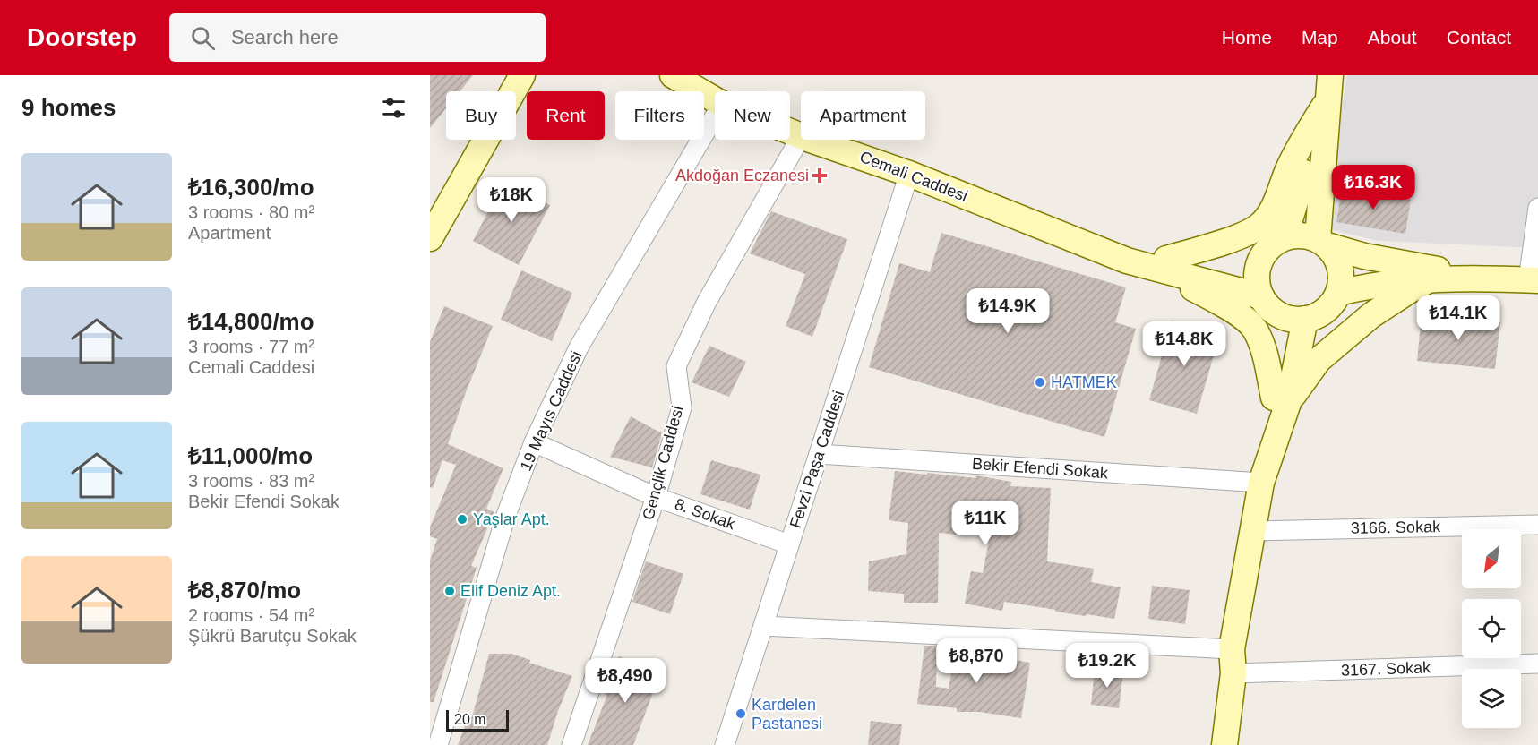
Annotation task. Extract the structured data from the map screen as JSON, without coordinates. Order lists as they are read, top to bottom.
{
  "streets": {
    "street": [
      "Cemali Caddesi",
      "19 Mayıs Caddesi",
      "Fevzi Paşa Caddesi",
      "Gençlik Caddesi",
      "Bekir Efendi Sokak",
      "8. Sokak",
      "3166. Sokak",
      "3167. Sokak"
    ]
  },
  "crossings": [
    ["Cemali Caddesi", "Fevzi Paşa Caddesi"],
    ["19 Mayıs Caddesi", "8. Sokak"],
    ["Fevzi Paşa Caddesi", "Bekir Efendi Sokak"],
    ["Fevzi Paşa Caddesi", "8. Sokak"],
    ["Gençlik Caddesi", "8. Sokak"]
  ],
  "places": {
    "health": ["Akdoğan Eczanesi"],
    "other": [
      "HATMEK",
      "Yaşlar Apt.",
      "Elif Deniz Apt.",
      "Kardelen Pastanesi"
    ]
  },
  "scale_bar": "20 m",
  "north": "bottom left",
  "page": {
    "header": "Doorstep",
    "search": "Search here",
    "nav": [
      "Home",
      "Map",
      "About",
      "Contact"
    ],
    "heading": "9 homes",
    "chip": [
      "Buy",
      "Rent",
      "Filters",
      "New",
      "Apartment"
    ],
    "list": [
      {
        "name": "₺16,300/mo",
        "note": "3 rooms · 80 m² · Apartment"
      },
      {
        "name": "₺14,800/mo",
        "note": "3 rooms · 77 m² · Cemali Caddesi"
      },
      {
        "name": "₺11,000/mo",
        "note": "3 rooms · 83 m² · Bekir Efendi Sokak"
      },
      {
        "name": "₺8,870/mo",
        "note": "2 rooms · 54 m² · Şükrü Barutçu Sokak"
      }
    ],
    "price": [
      "₺16.3K",
      "₺18K",
      "₺14.9K",
      "₺14.1K",
      "₺14.8K",
      "₺11K",
      "₺8,870",
      "₺19.2K",
      "₺8,490"
    ],
    "scale": "20 m"
  }
}
